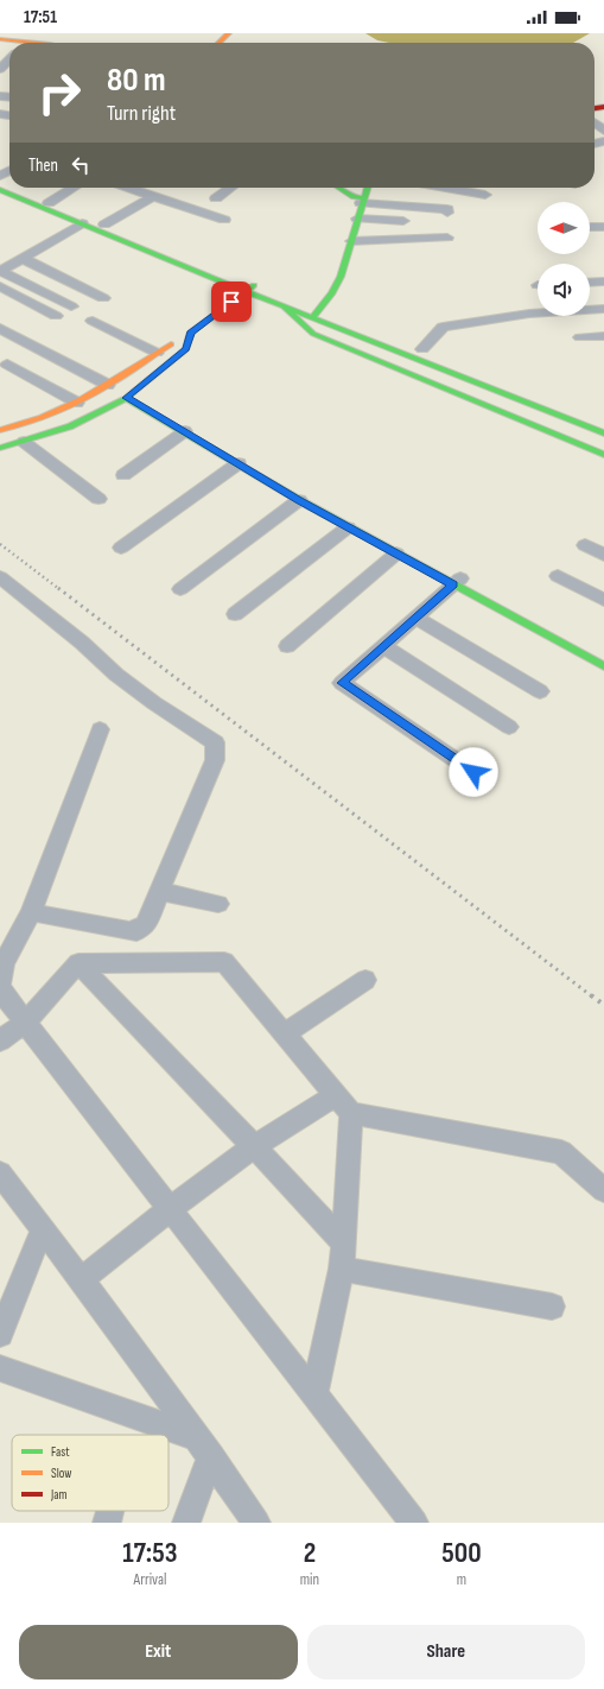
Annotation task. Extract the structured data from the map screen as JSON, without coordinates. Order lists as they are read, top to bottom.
{
  "legend": ["Fast", "Slow", "Jam"],
  "north": "left",
  "page": {
    "status": "17:51",
    "turn": ["80 m", "Turn right"],
    "then": "Then",
    "eta": [
      "17:53",
      "Arrival",
      "2",
      "min",
      "500",
      "m"
    ],
    "buttons": ["Exit", "Share"]
  }
}
